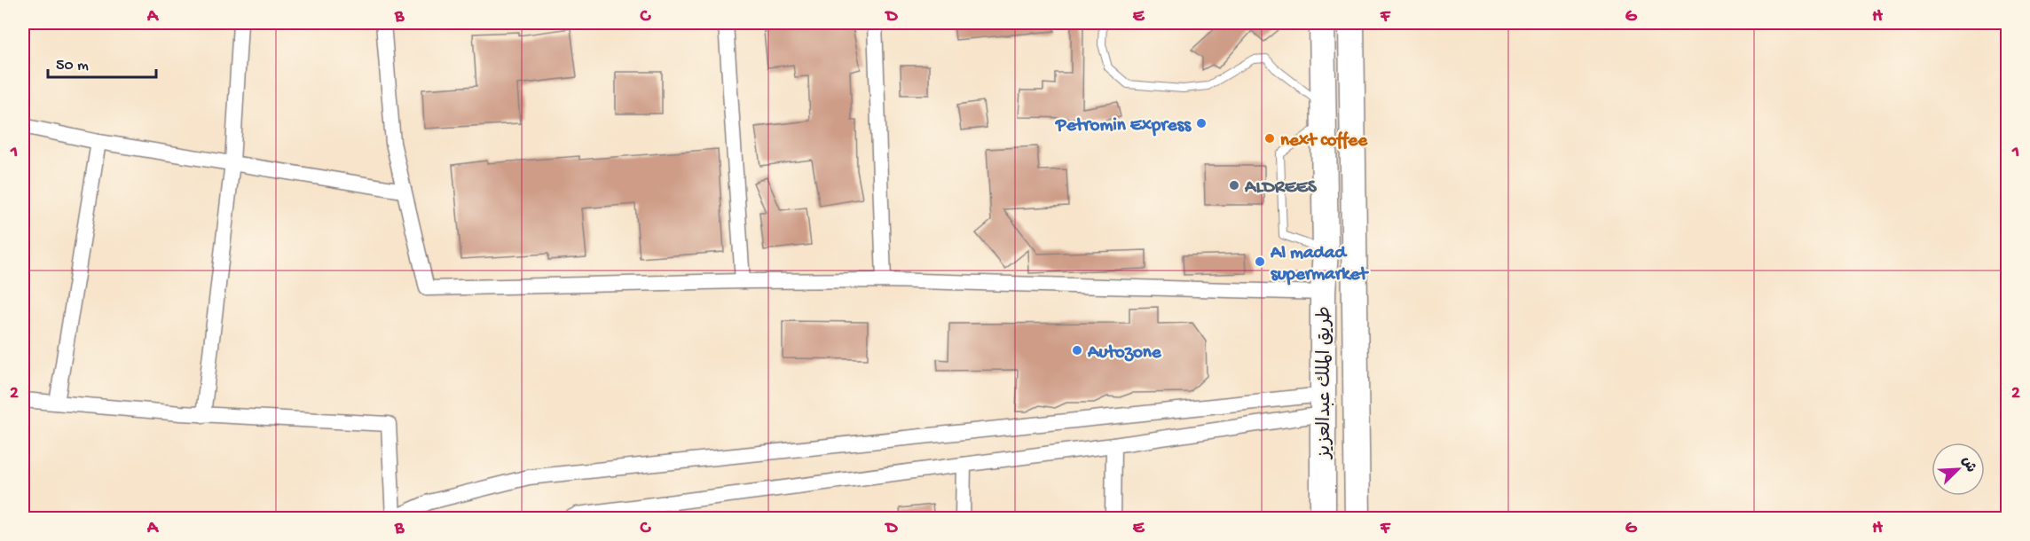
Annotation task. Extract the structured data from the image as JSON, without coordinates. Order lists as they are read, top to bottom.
{
  "streets": {
    "highway": ["طريق الملك عبدالعزيز"]
  },
  "places": [
    "Petromin Express",
    "next coffee",
    "ALDREES",
    "Al madad supermarket",
    "Autozone"
  ],
  "scale_bar": "50 m",
  "north": "top right",
  "grid": {
    "columns": [
      "A",
      "B",
      "C",
      "D",
      "E",
      "F",
      "G",
      "H"
    ],
    "rows": ["1", "2"]
  }
}
